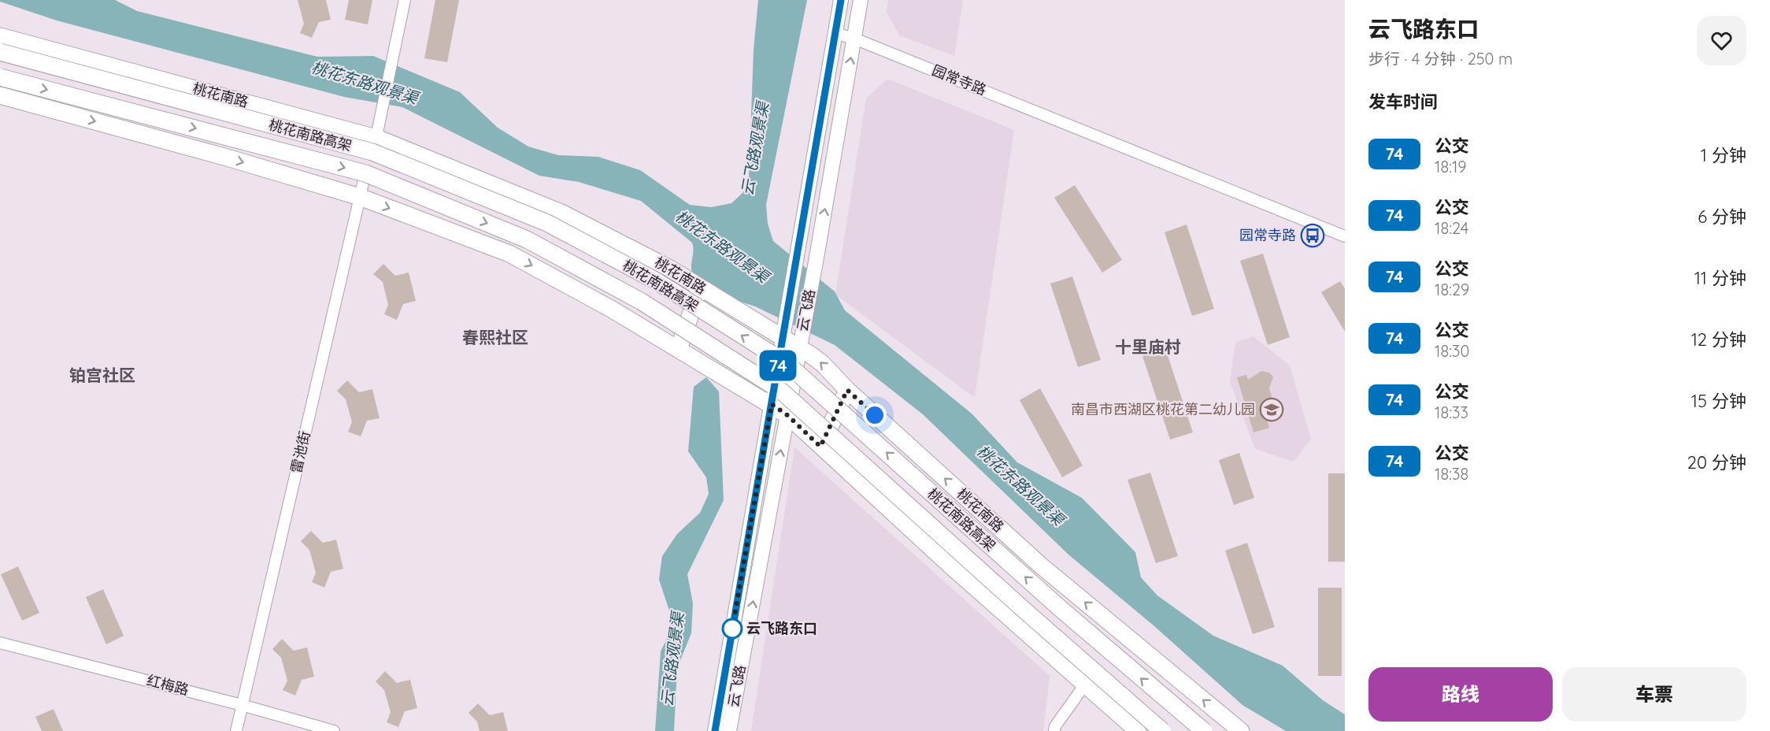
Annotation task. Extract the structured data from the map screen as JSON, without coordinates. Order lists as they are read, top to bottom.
{
  "streets": {
    "main road": ["桃花南路", "桃花南路高架", "云飞路"],
    "street": ["园常寺路", "雷池街", "红梅路"]
  },
  "crossings": [
    ["园常寺路", "云飞路"],
    ["桃花南路", "桃花南路高架"],
    ["桃花南路", "云飞路"],
    ["桃花南路高架", "雷池街"],
    ["雷池街", "红梅路"]
  ],
  "districts": ["春熙社区", "十里庙村", "铂宫社区"],
  "water": ["桃花东路观景渠", "云飞路观景渠"],
  "places": {
    "bus stop": ["园常寺路"],
    "school or university": ["南昌市西湖区桃花第二幼儿园"],
    "other": ["云飞路东口"]
  },
  "lines": ["bus line 74"],
  "page": {
    "on_map": "74",
    "heading": [
      ["云飞路东口", "步行 · 4 分钟 · 250 m"],
      "发车时间"
    ],
    "list": [
      {
        "mark": "74",
        "name": "公交",
        "note": "18:19",
        "value": "1 分钟"
      },
      {
        "mark": "74",
        "name": "公交",
        "note": "18:24",
        "value": "6 分钟"
      },
      {
        "mark": "74",
        "name": "公交",
        "note": "18:29",
        "value": "11 分钟"
      },
      {
        "mark": "74",
        "name": "公交",
        "note": "18:30",
        "value": "12 分钟"
      },
      {
        "mark": "74",
        "name": "公交",
        "note": "18:33",
        "value": "15 分钟"
      },
      {
        "mark": "74",
        "name": "公交",
        "note": "18:38",
        "value": "20 分钟"
      }
    ],
    "buttons": ["路线", "车票"]
  }
}
